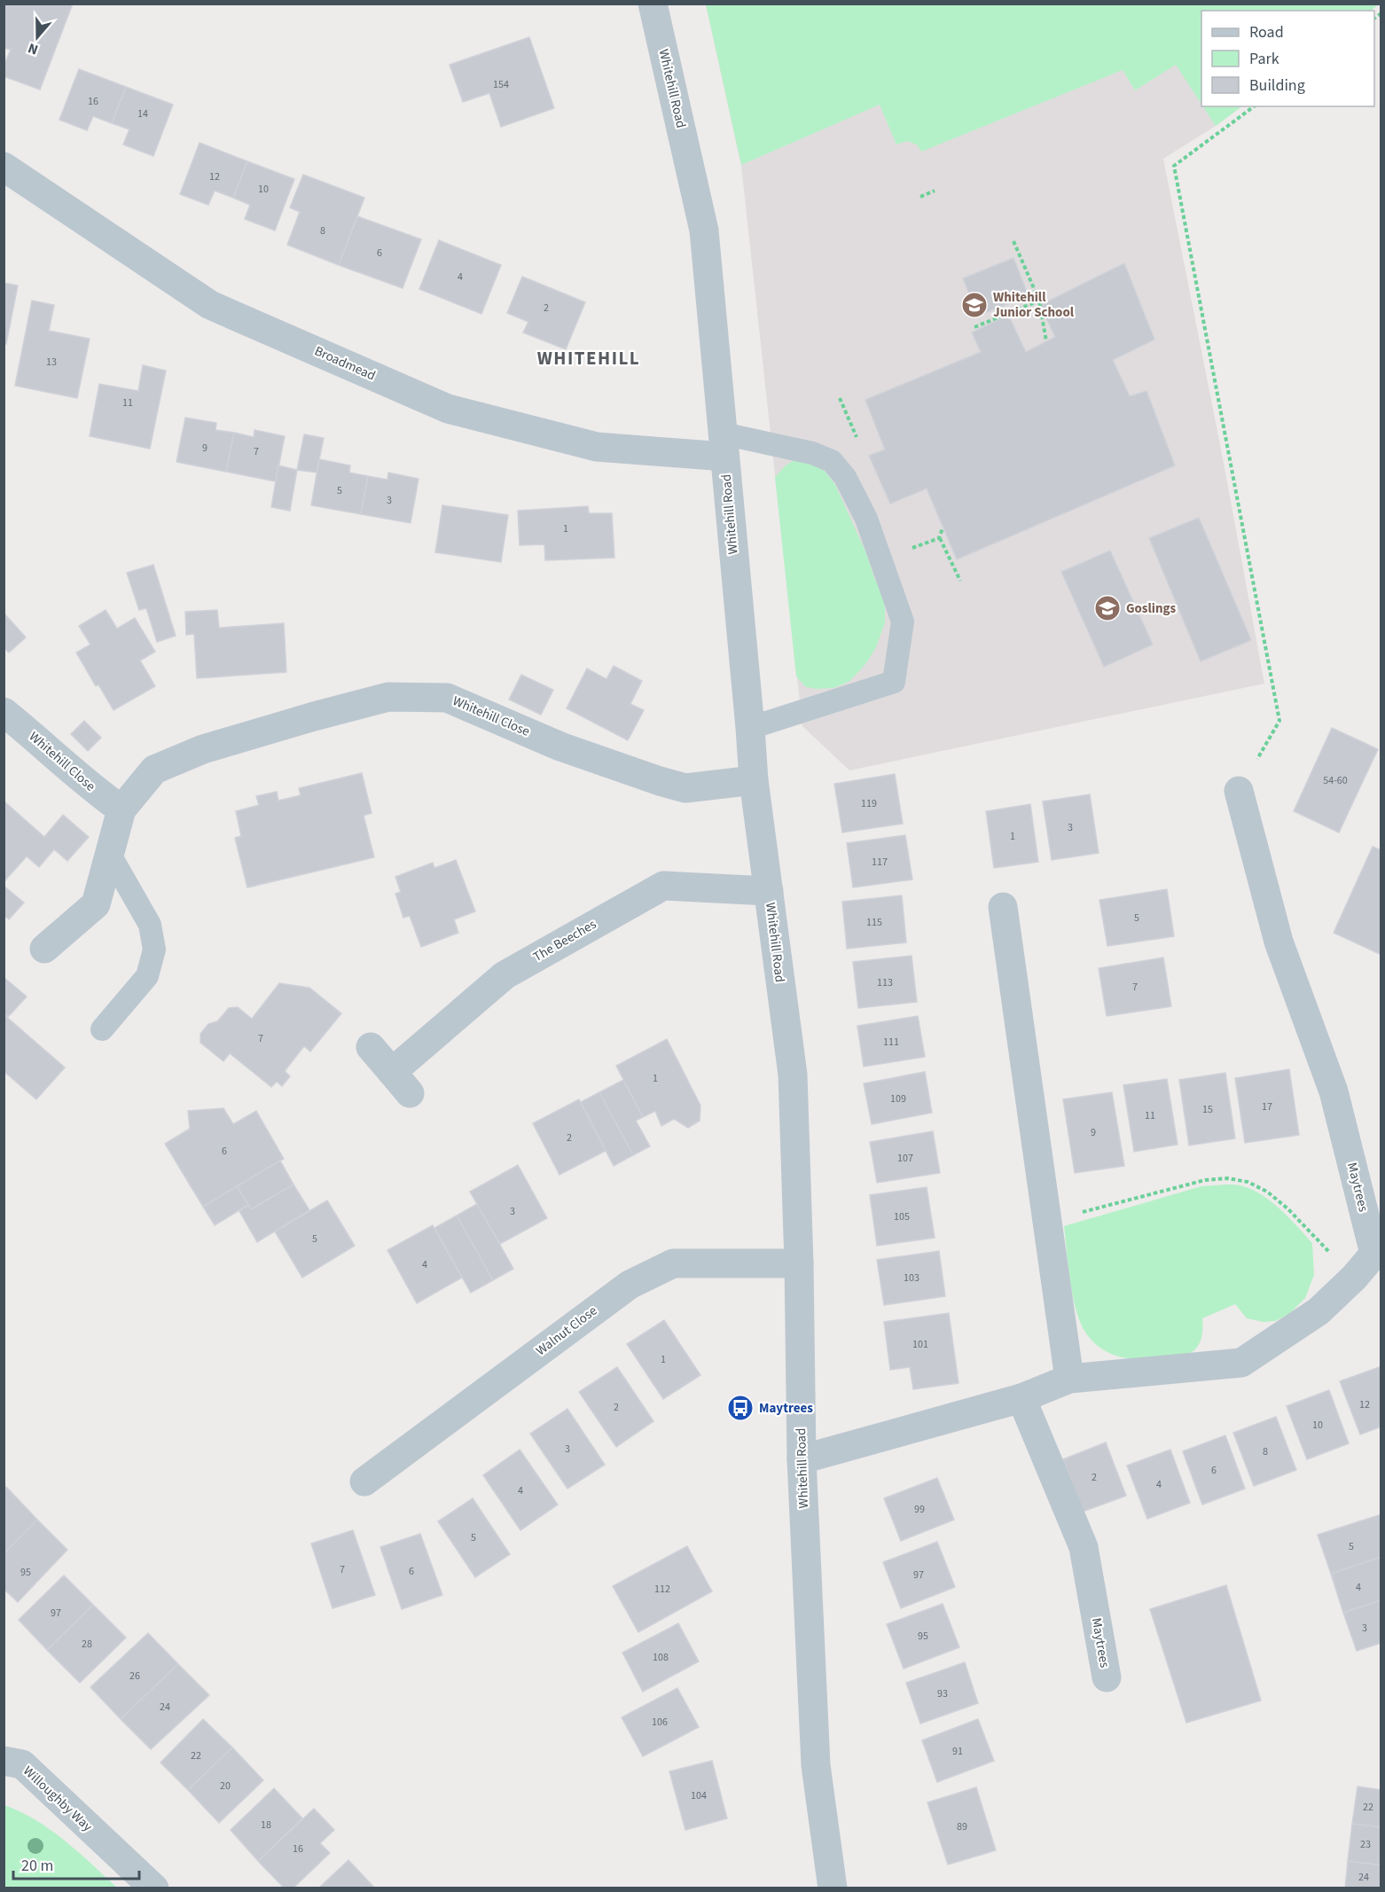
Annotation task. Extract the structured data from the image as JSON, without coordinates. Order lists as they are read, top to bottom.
{
  "streets": {
    "street": [
      "Whitehill Road",
      "Broadmead",
      "Whitehill Close",
      "The Beeches",
      "Maytrees",
      "Walnut Close",
      "Willoughby Way"
    ]
  },
  "crossings": [
    ["Whitehill Road", "Broadmead"],
    ["Whitehill Road", "Whitehill Close"],
    ["Whitehill Road", "The Beeches"],
    ["Whitehill Road", "Walnut Close"]
  ],
  "districts": ["WHITEHILL"],
  "places": {
    "school or university": ["Whitehill Junior School", "Goslings"],
    "bus stop": ["Maytrees"]
  },
  "house_numbers": [
    "154",
    "16",
    "14",
    "12",
    "10",
    "8",
    "6",
    "4",
    "2",
    "13",
    "11",
    "9",
    "7",
    "5",
    "3",
    "1",
    "54-60",
    "119",
    "3",
    "1",
    "117",
    "5",
    "115",
    "113",
    "7",
    "7",
    "111",
    "1",
    "109",
    "17",
    "15",
    "11",
    "9",
    "2",
    "6",
    "107",
    "3",
    "105",
    "5",
    "4",
    "103",
    "101",
    "1",
    "12",
    "2",
    "10",
    "3",
    "8",
    "6",
    "2",
    "4",
    "4",
    "99",
    "5",
    "5",
    "7",
    "6",
    "95",
    "97",
    "4",
    "112",
    "97",
    "3",
    "95",
    "28",
    "108",
    "26",
    "93",
    "24",
    "106",
    "91",
    "22",
    "20",
    "104",
    "22",
    "18",
    "89",
    "23",
    "16",
    "24"
  ],
  "legend": ["Road", "Park", "Building"],
  "scale_bar": "20 m",
  "north": "bottom"
}
